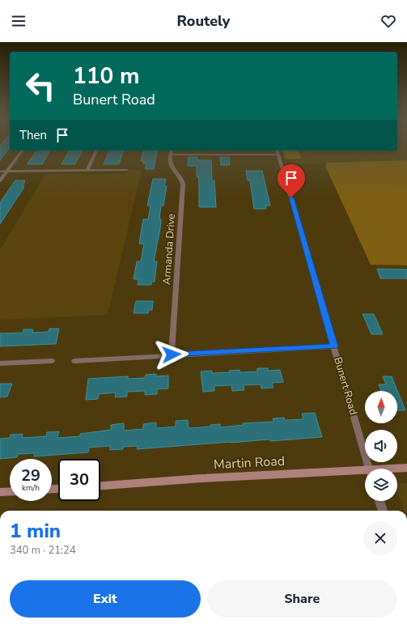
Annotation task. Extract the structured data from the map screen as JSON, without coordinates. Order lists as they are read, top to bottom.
{
  "streets": {
    "street": ["Armanda Drive", "Bunert Road", "Martin Road"]
  },
  "north": "top",
  "page": {
    "header": "Routely",
    "turn": ["110 m", "Bunert Road"],
    "then": "Then",
    "speed": "29 km/h",
    "limit": "30",
    "heading": ["1 min", "340 m · 21:24"],
    "buttons": ["Exit", "Share"]
  }
}
